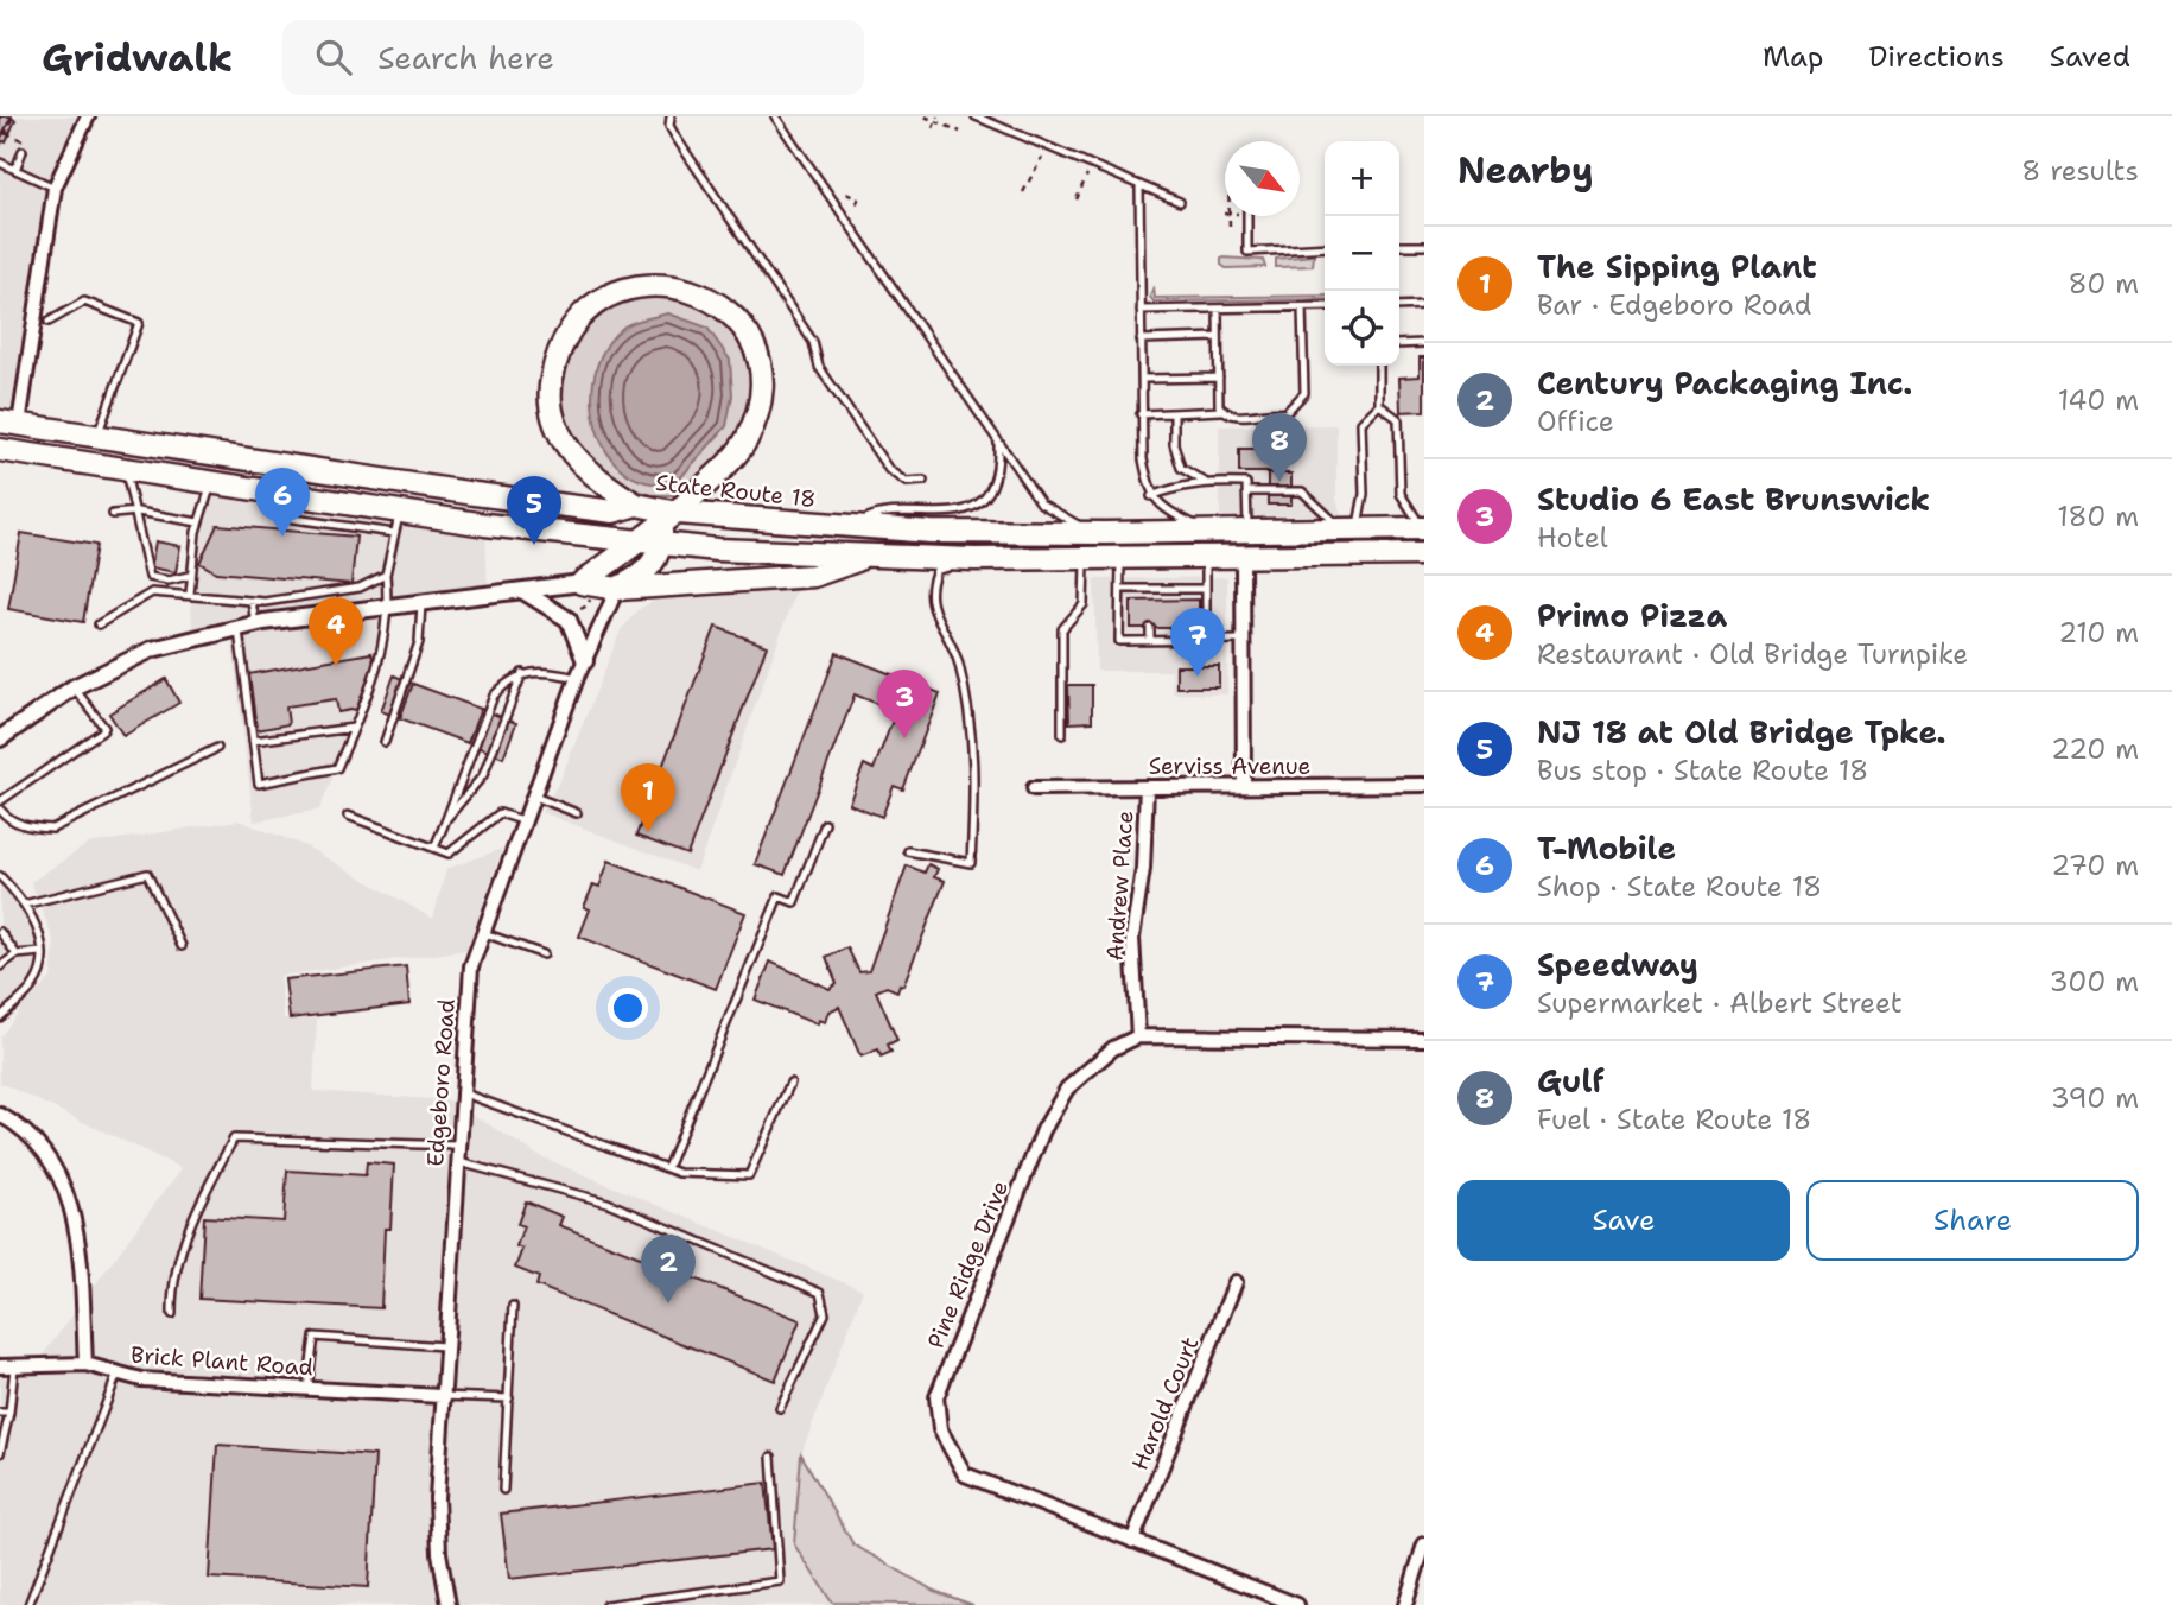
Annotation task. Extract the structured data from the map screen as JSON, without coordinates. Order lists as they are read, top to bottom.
{
  "streets": {
    "highway": ["State Route 18"],
    "street": [
      "Serviss Avenue",
      "Andrew Place",
      "Edgeboro Road",
      "Pine Ridge Drive",
      "Brick Plant Road",
      "Harold Court"
    ]
  },
  "crossings": [
    ["Serviss Avenue", "Andrew Place"],
    ["Andrew Place", "Pine Ridge Drive"],
    ["Edgeboro Road", "Brick Plant Road"],
    ["Pine Ridge Drive", "Harold Court"]
  ],
  "north": "bottom right",
  "page": {
    "header": "Gridwalk",
    "search": "Search here",
    "nav": ["Map", "Directions", "Saved"],
    "heading": ["Nearby", "8 results"],
    "map_buttons": ["+", "−"],
    "list": [
      {
        "mark": "1",
        "name": "The Sipping Plant",
        "note": "Bar · Edgeboro Road",
        "value": "80 m"
      },
      {
        "mark": "2",
        "name": "Century Packaging Inc.",
        "note": "Office",
        "value": "140 m"
      },
      {
        "mark": "3",
        "name": "Studio 6 East Brunswick",
        "note": "Hotel",
        "value": "180 m"
      },
      {
        "mark": "4",
        "name": "Primo Pizza",
        "note": "Restaurant · Old Bridge Turnpike",
        "value": "210 m"
      },
      {
        "mark": "5",
        "name": "NJ 18 at Old Bridge Tpke.",
        "note": "Bus stop · State Route 18",
        "value": "220 m"
      },
      {
        "mark": "6",
        "name": "T-Mobile",
        "note": "Shop · State Route 18",
        "value": "270 m"
      },
      {
        "mark": "7",
        "name": "Speedway",
        "note": "Supermarket · Albert Street",
        "value": "300 m"
      },
      {
        "mark": "8",
        "name": "Gulf",
        "note": "Fuel · State Route 18",
        "value": "390 m"
      }
    ],
    "pins": [
      "8",
      "6",
      "5",
      "4",
      "7",
      "3",
      "1",
      "2"
    ],
    "buttons": ["Save", "Share"]
  }
}
